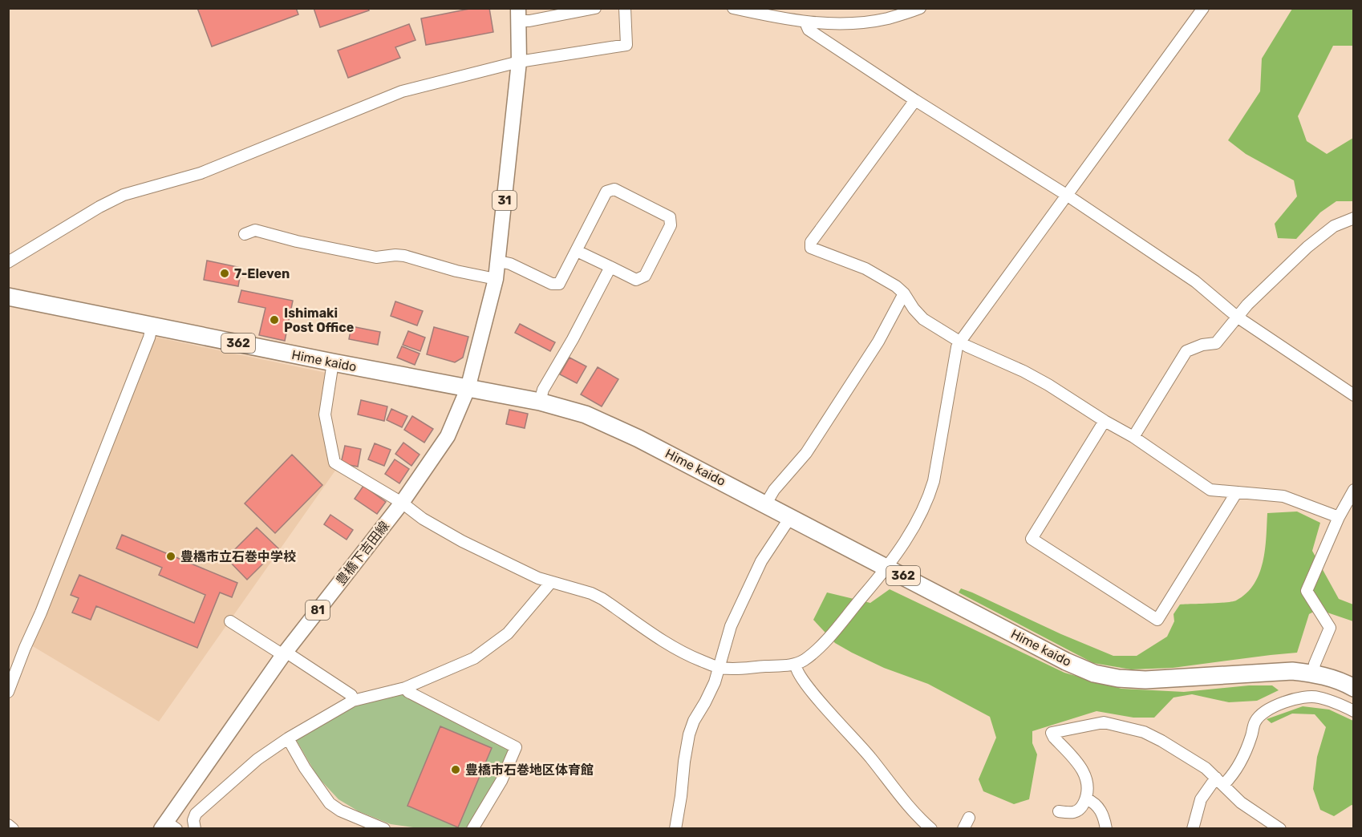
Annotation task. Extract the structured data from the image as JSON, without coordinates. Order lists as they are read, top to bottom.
{
  "streets": {
    "highway": ["362", "Hime kaido"],
    "main road": ["31", "豊橋下吉田線", "81"]
  },
  "crossings": [
    ["31", "Hime kaido"],
    ["31", "豊橋下吉田線"],
    ["Hime kaido", "豊橋下吉田線"]
  ],
  "places": [
    "7-Eleven",
    "Ishimaki Post Office",
    "豊橋市立石巻中学校",
    "豊橋市石巻地区体育館"
  ]
}
